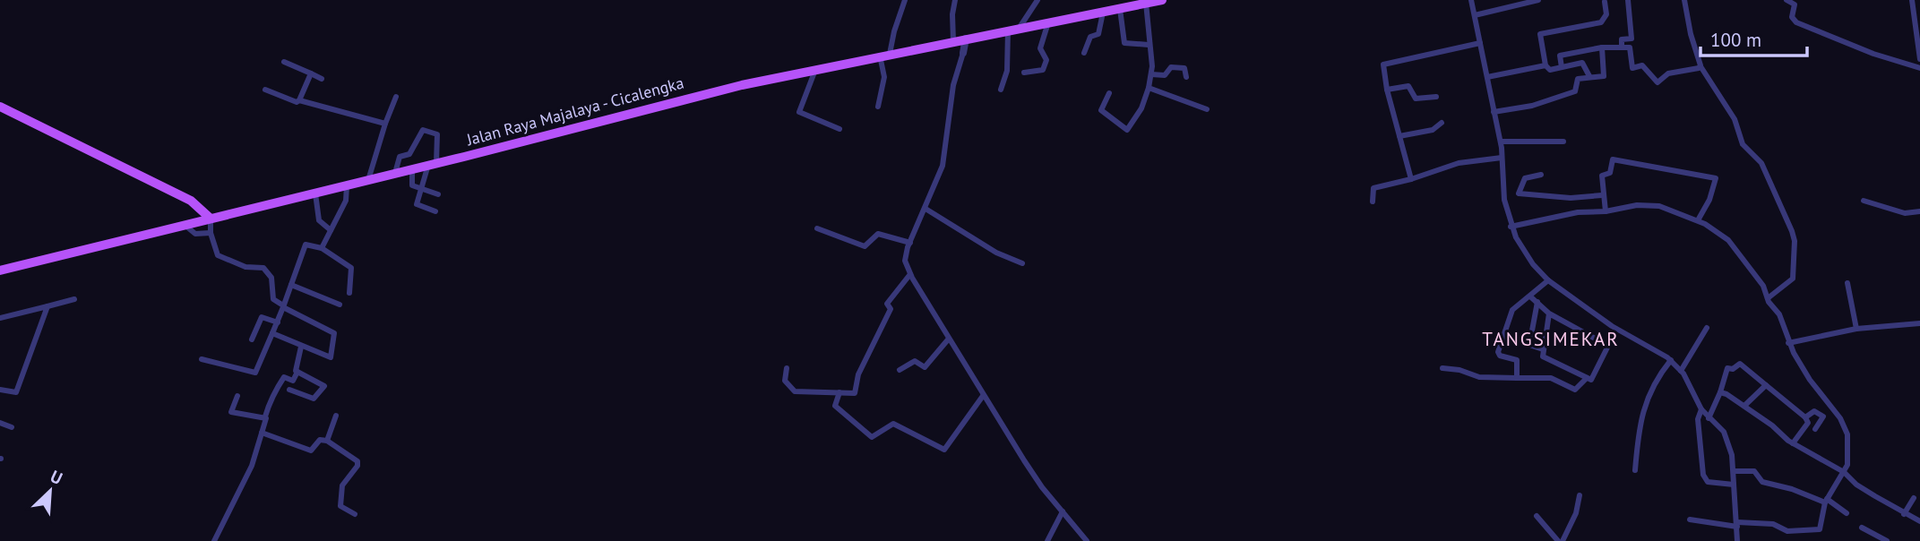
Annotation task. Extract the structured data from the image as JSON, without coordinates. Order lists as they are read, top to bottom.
{
  "streets": {
    "main road": ["Jalan Raya Majalaya - Cicalengka"]
  },
  "districts": ["TANGSIMEKAR"],
  "scale_bar": "100 m",
  "north": "top right"
}
